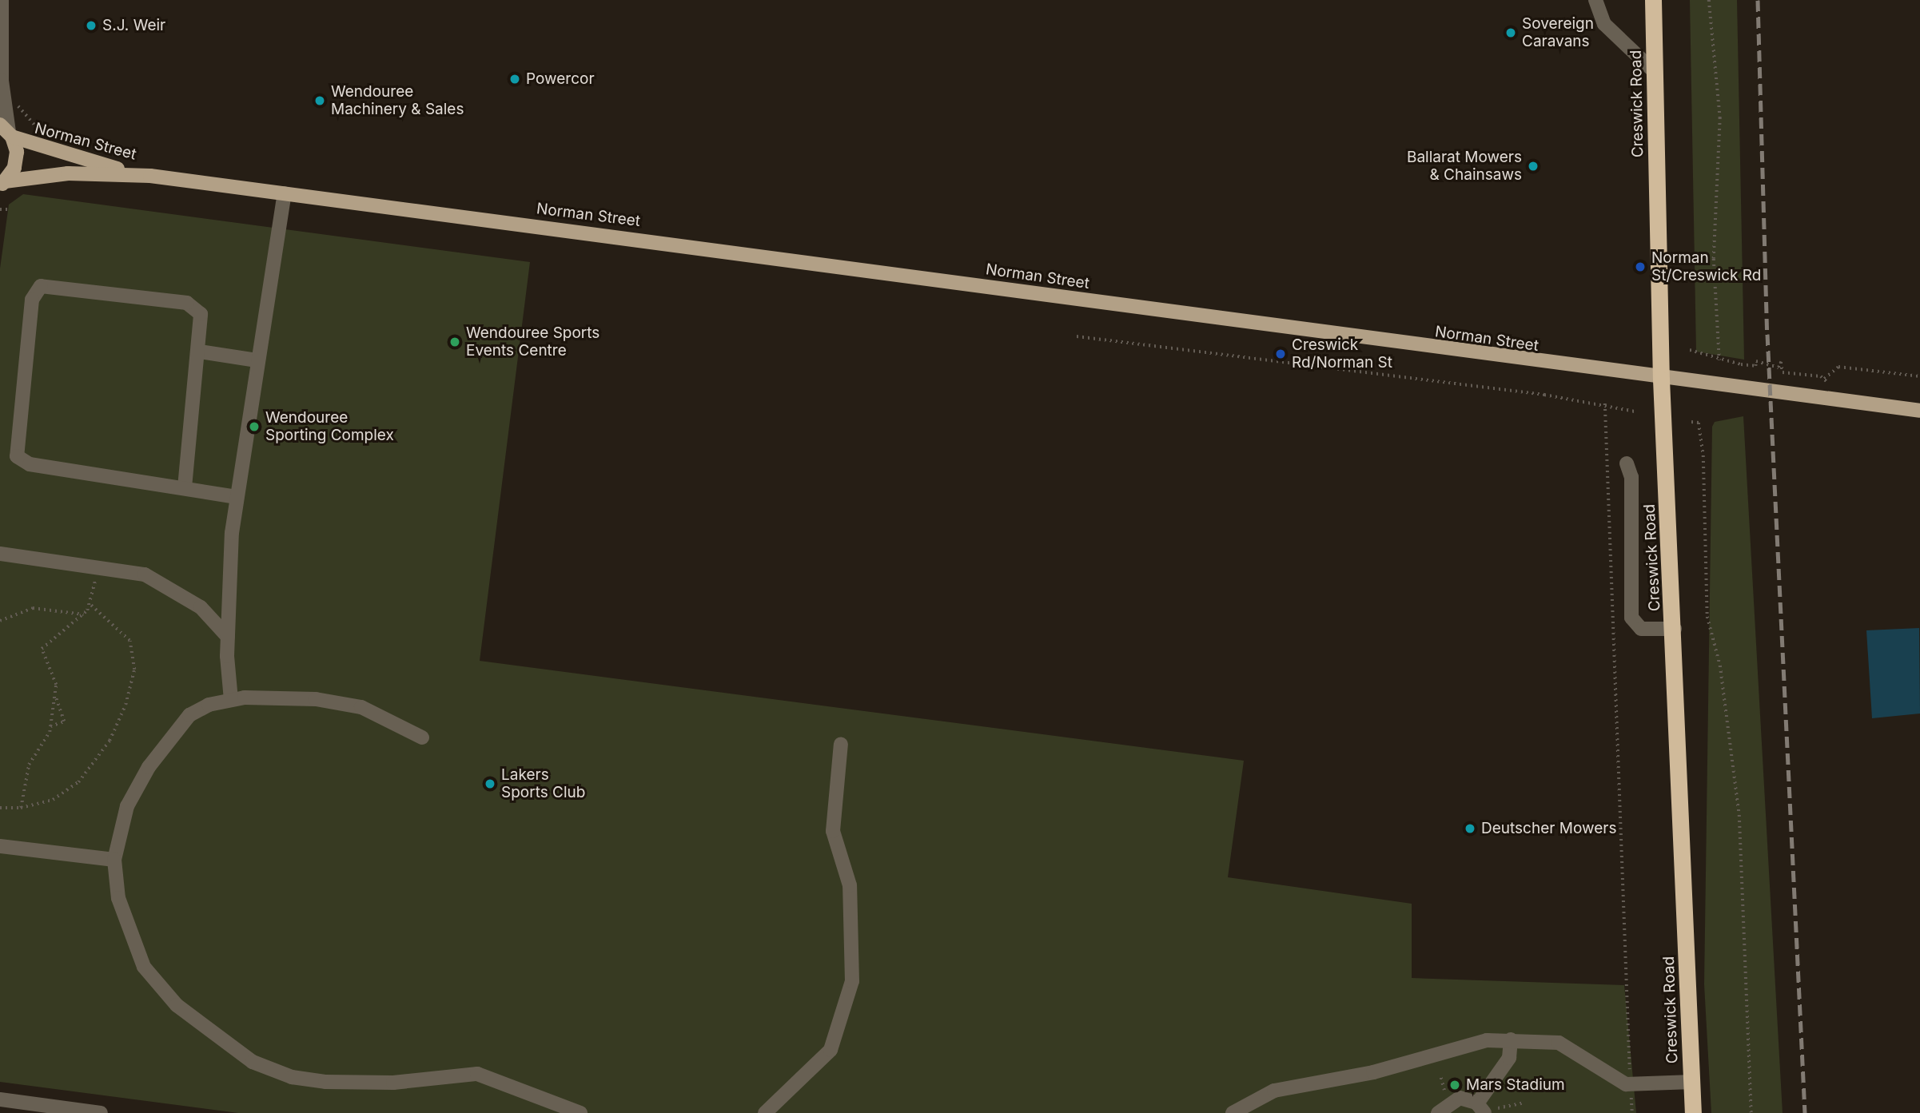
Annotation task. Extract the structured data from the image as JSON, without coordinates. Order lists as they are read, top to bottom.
{
  "streets": {
    "highway": ["Creswick Road"],
    "main road": ["Norman Street"]
  },
  "crossings": [
    ["Creswick Road", "Norman Street"]
  ],
  "places": [
    "S.J. Weir",
    "Sovereign Caravans",
    "Powercor",
    "Wendouree Machinery & Sales",
    "Ballarat Mowers & Chainsaws",
    "Norman St/Creswick Rd",
    "Wendouree Sports Events Centre",
    "Creswick Rd/Norman St",
    "Wendouree Sporting Complex",
    "Lakers Sports Club",
    "Deutscher Mowers",
    "Mars Stadium"
  ]
}
